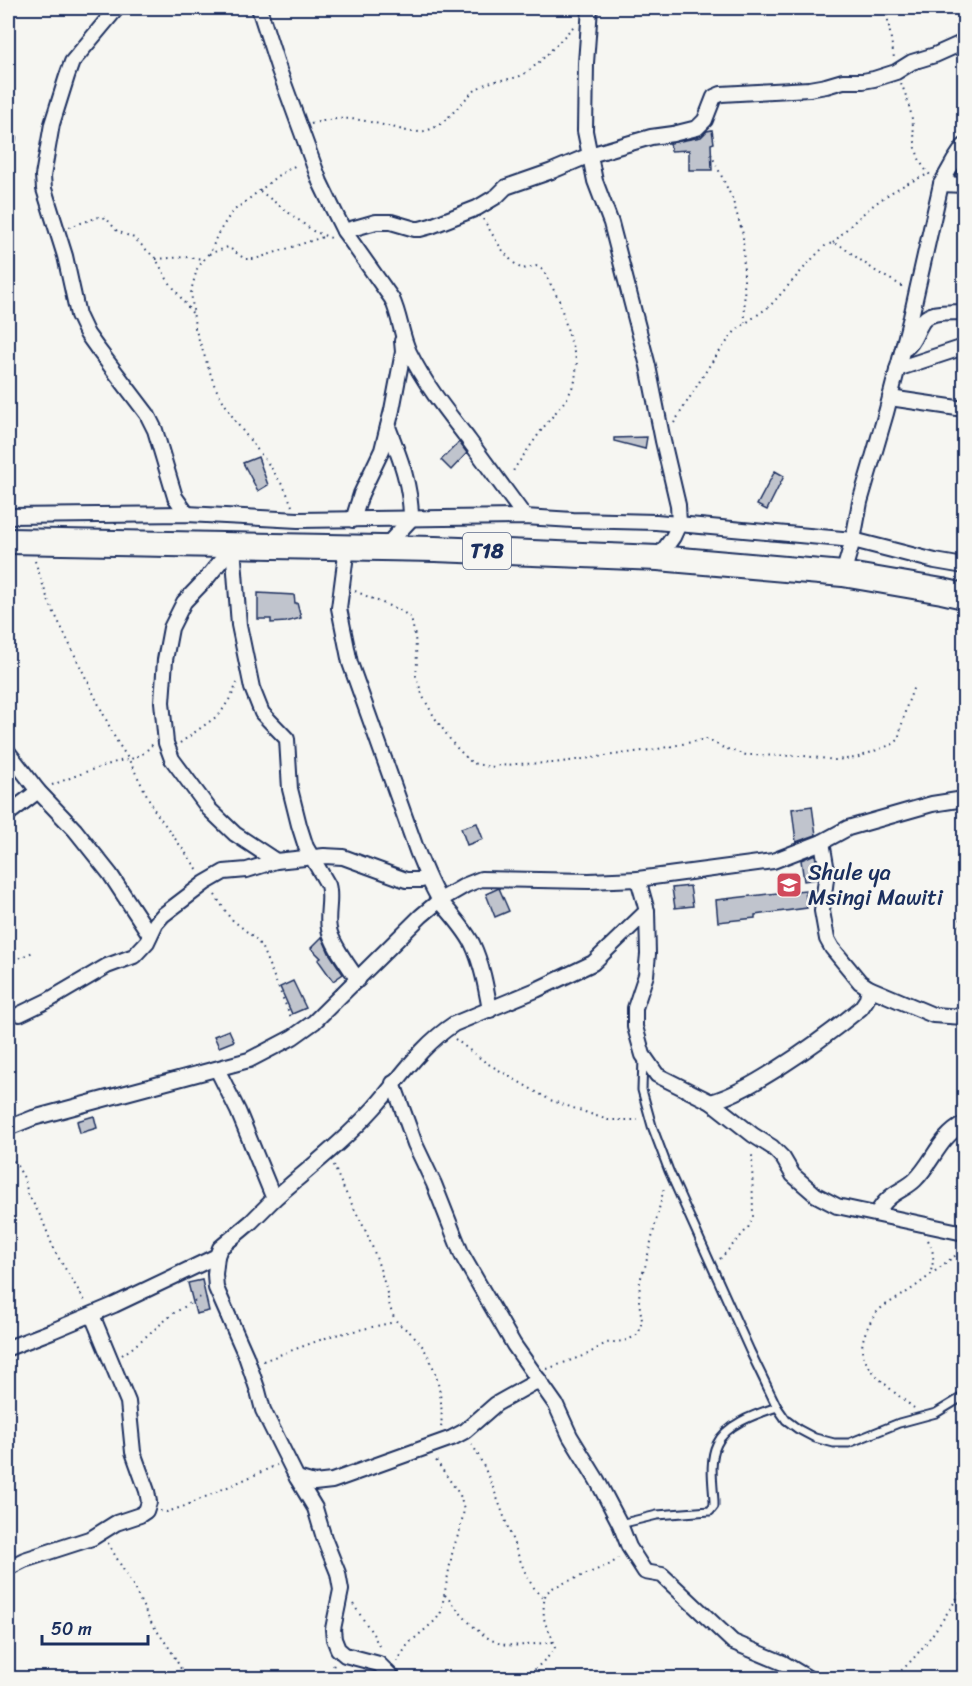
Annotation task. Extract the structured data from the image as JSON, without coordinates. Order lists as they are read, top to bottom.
{
  "streets": {
    "highway": ["T18"]
  },
  "places": {
    "school or university": ["Shule ya Msingi Mawiti"]
  },
  "scale_bar": "50 m"
}
